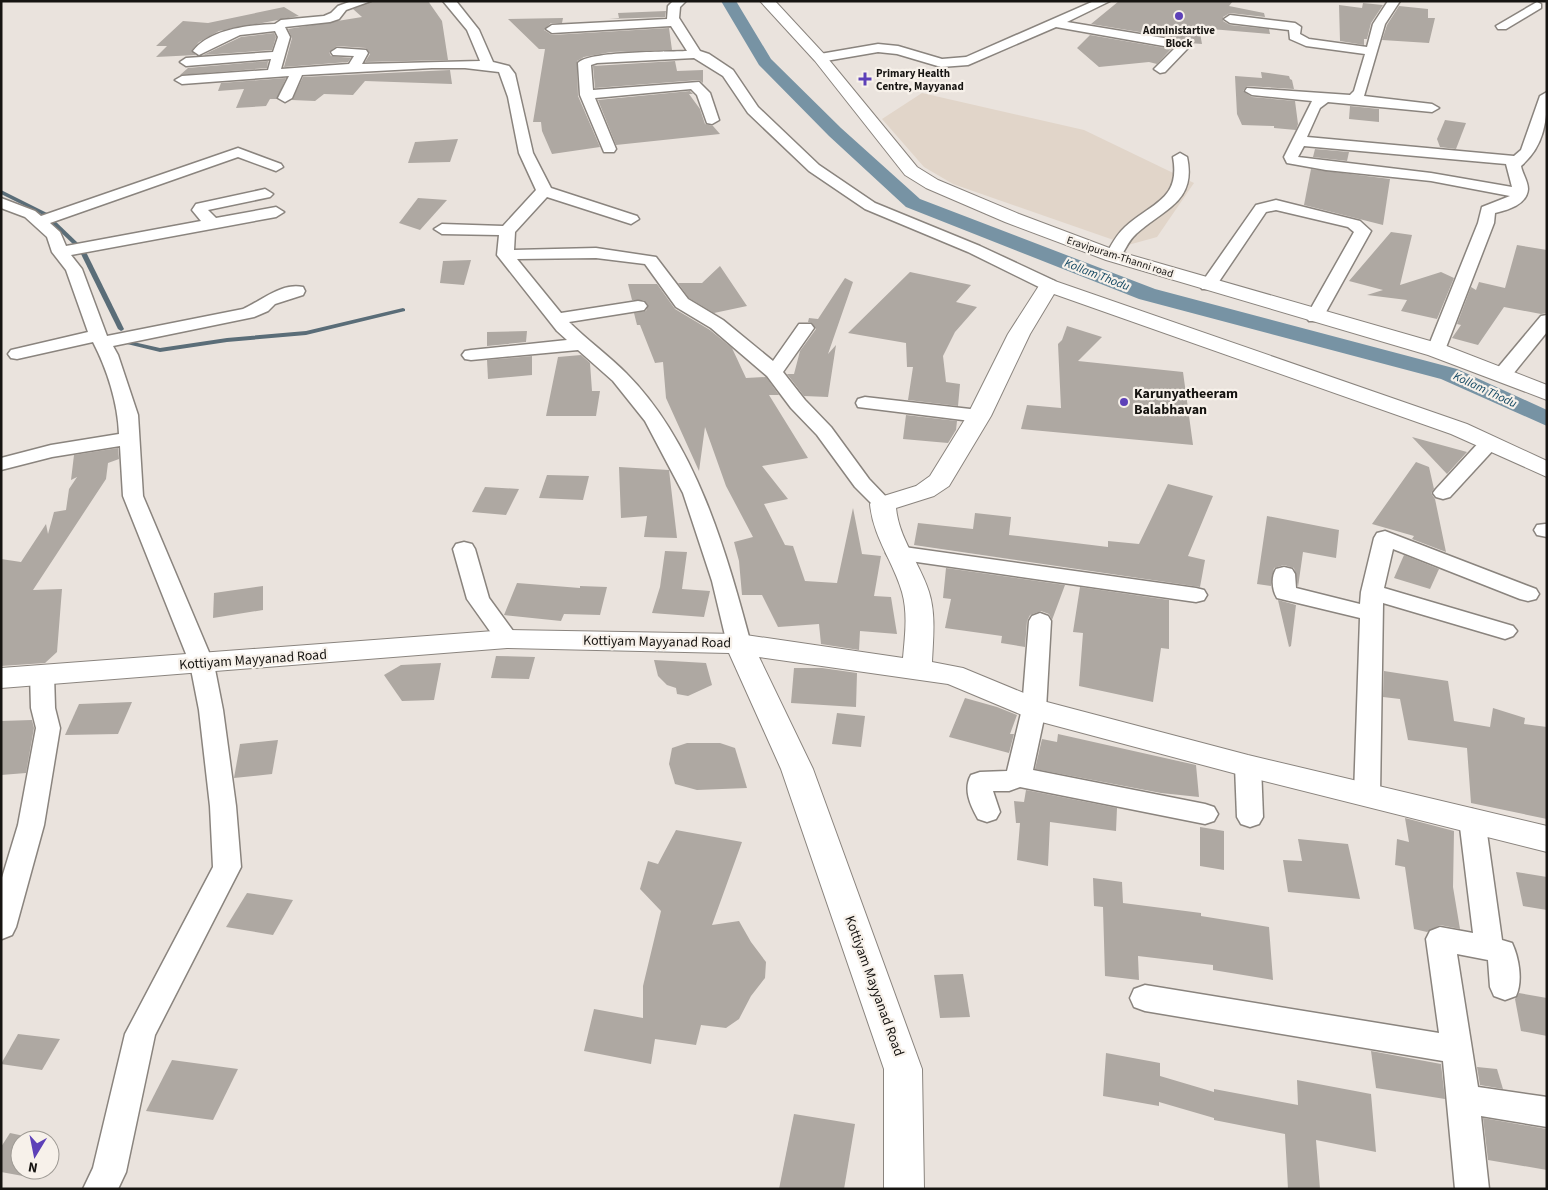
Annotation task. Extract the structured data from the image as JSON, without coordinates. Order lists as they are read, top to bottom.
{
  "streets": {
    "street": ["Eravipuram-Thanni road", "Kottiyam Mayyanad Road"]
  },
  "water": ["Kollam Thodu"],
  "places": {
    "other": ["Administartive Block", "Karunyatheeram Balabhavan"],
    "health": ["Primary Health Centre, Mayyanad"]
  },
  "north": "bottom"
}
